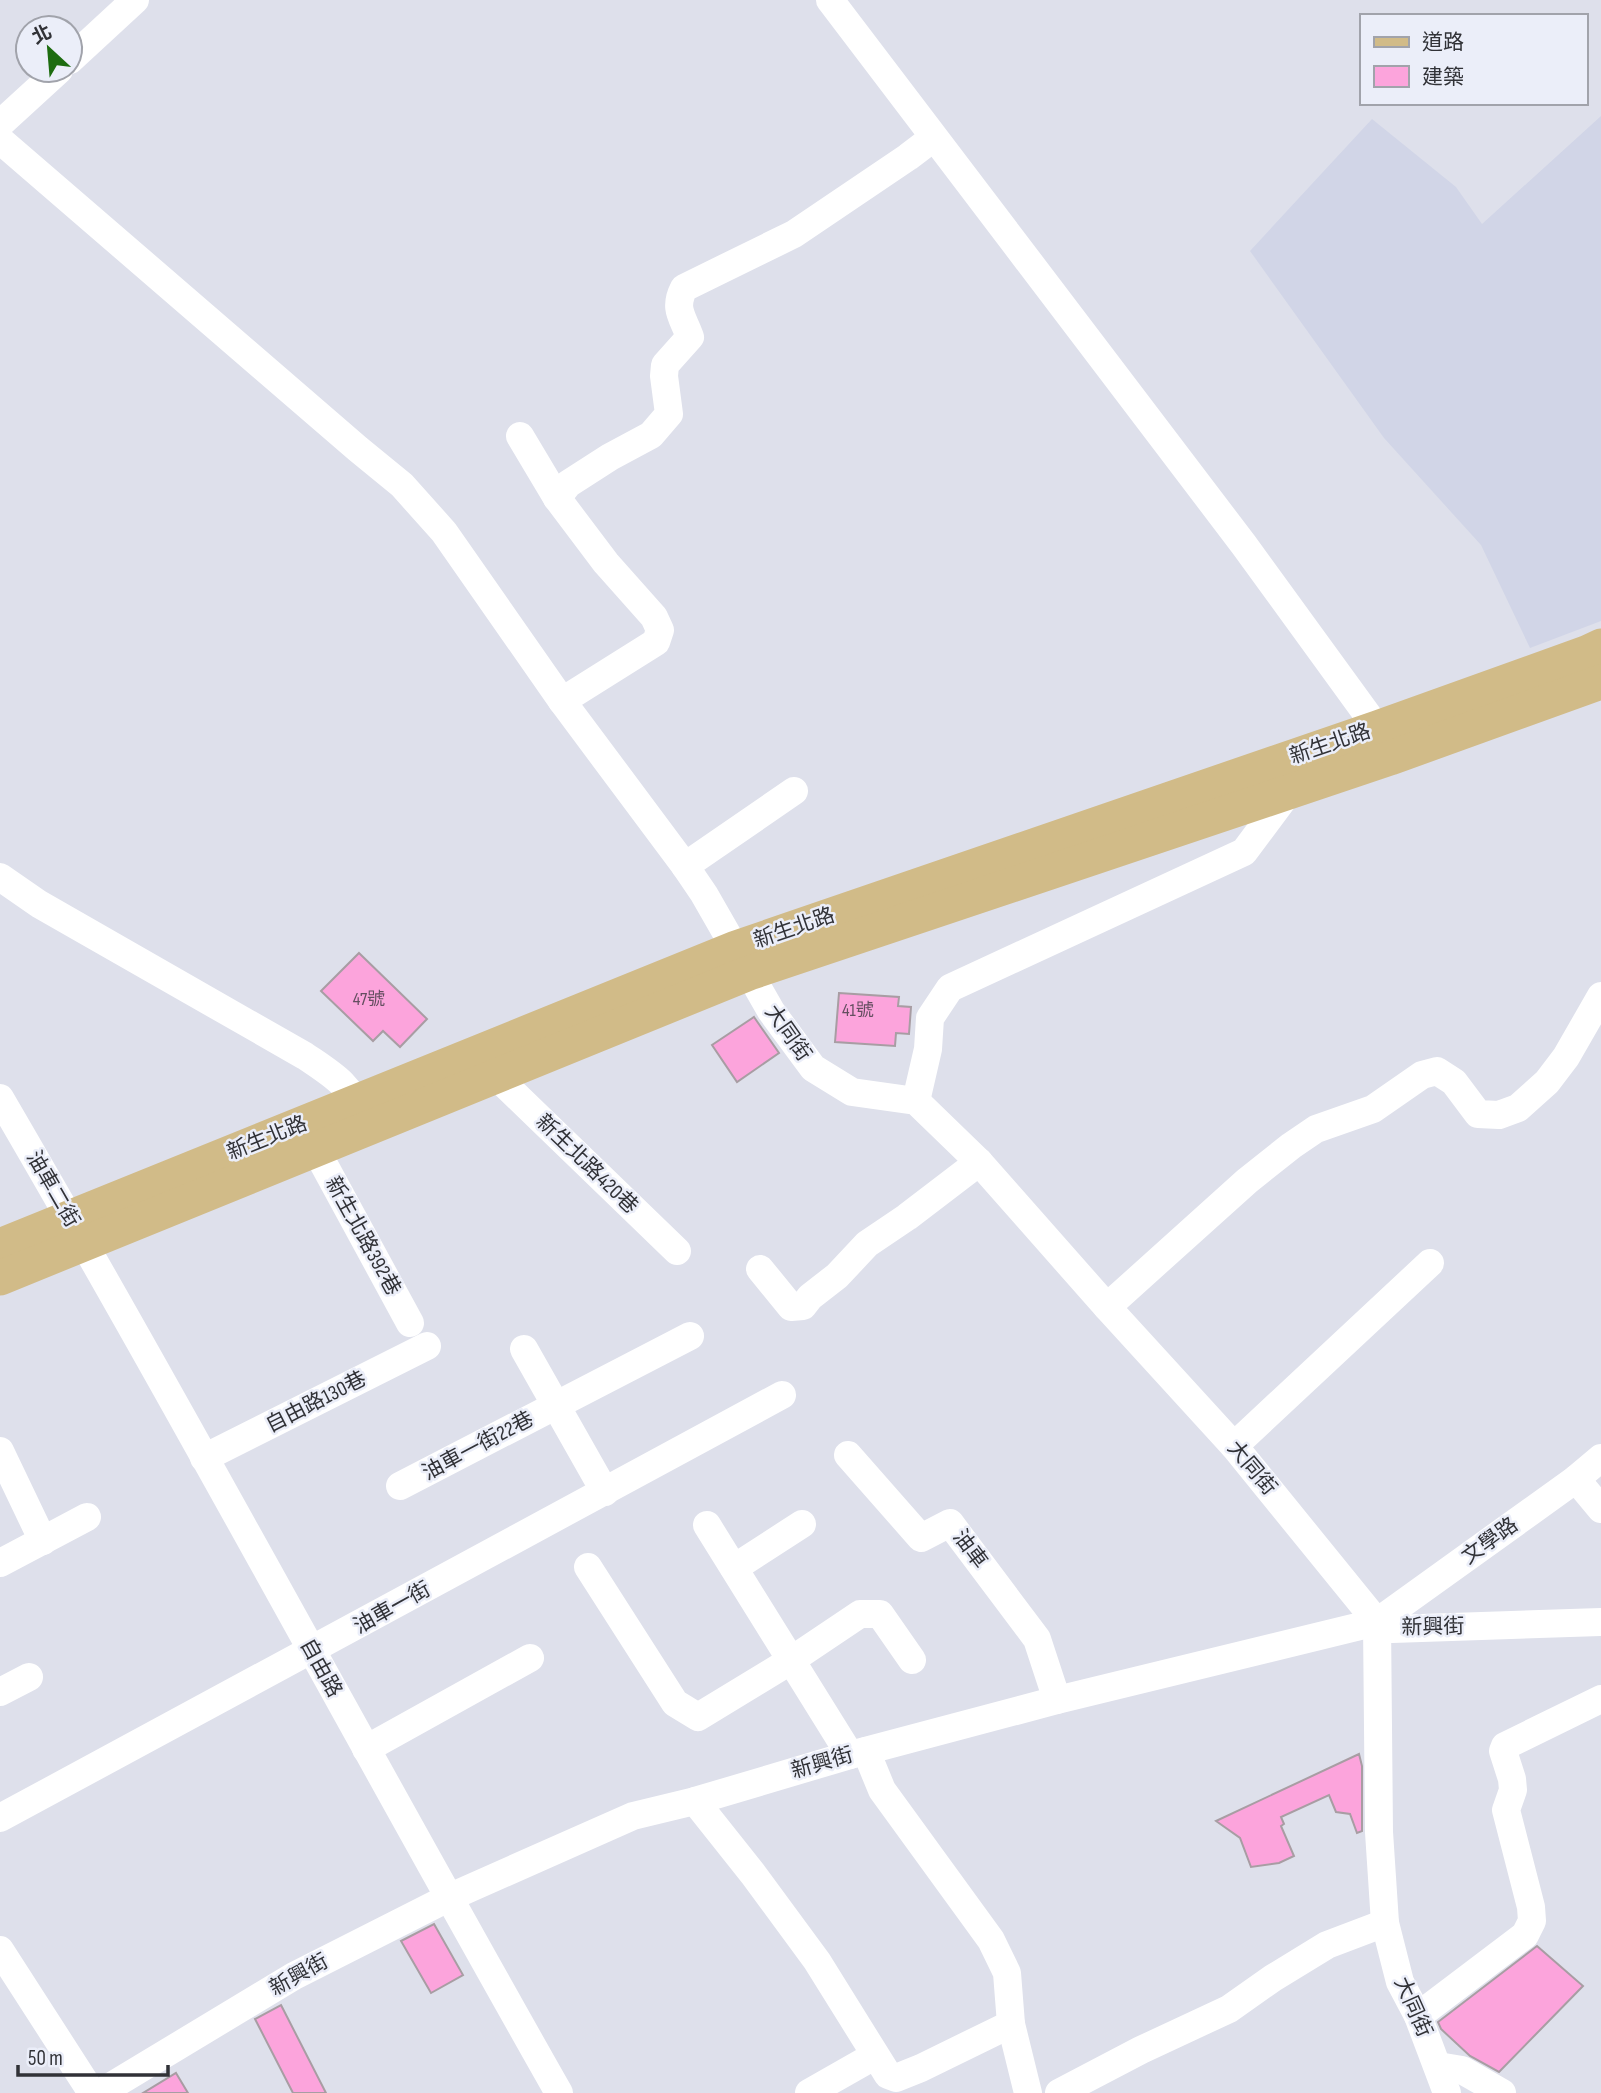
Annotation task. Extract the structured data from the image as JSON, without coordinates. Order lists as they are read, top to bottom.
{
  "streets": {
    "main road": ["新生北路"],
    "street": [
      "大同街",
      "新生北路420巷",
      "油車二街",
      "新生北路392巷",
      "自由路130巷",
      "油車一街22巷",
      "文學路",
      "油車",
      "油車一街",
      "新興街",
      "自由路"
    ]
  },
  "crossings": [
    ["新生北路", "大同街"],
    ["新生北路", "新生北路420巷"],
    ["新生北路", "油車二街"],
    ["新生北路", "新生北路392巷"],
    ["新生北路", "自由路"],
    ["大同街", "文學路"],
    ["大同街", "新興街"],
    ["油車二街", "自由路"],
    ["自由路130巷", "自由路"],
    ["油車一街22巷", "油車一街"],
    ["文學路", "新興街"],
    ["油車", "新興街"],
    ["油車一街", "自由路"],
    ["新興街", "自由路"]
  ],
  "house_numbers": ["47號", "41號"],
  "legend": ["道路", "建築"],
  "scale_bar": "50 m",
  "north": "top left"
}
